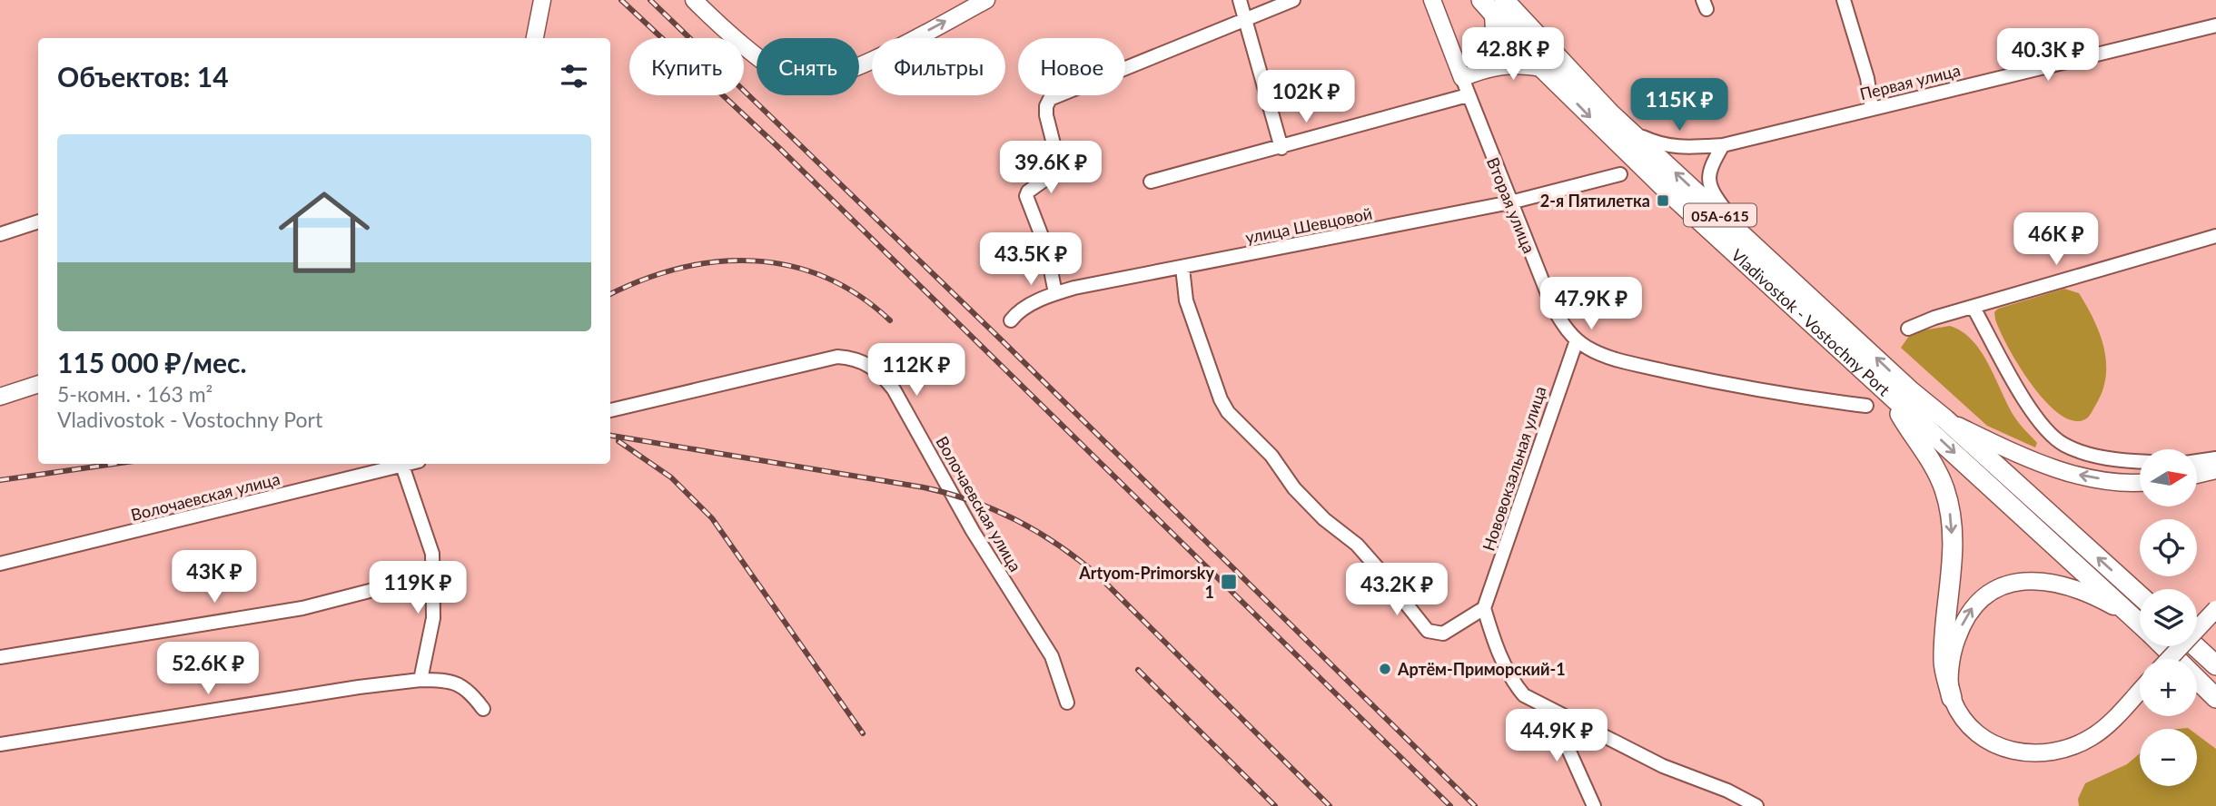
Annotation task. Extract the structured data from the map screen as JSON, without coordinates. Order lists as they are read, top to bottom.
{
  "streets": {
    "highway": ["05А-615", "Vladivostok - Vostochny Port"],
    "main road": ["Вторая улица"],
    "street": [
      "Первая улица",
      "улица Шевцовой",
      "Нововокзальная улица",
      "Волочаевская улица"
    ]
  },
  "crossings": [
    ["Первая улица", "Vladivostok - Vostochny Port"],
    ["Вторая улица", "улица Шевцовой"],
    ["Вторая улица", "Нововокзальная улица"]
  ],
  "places": {
    "transit": ["2-я Пятилетка", "Artyom-Primorsky 1"],
    "other": ["Артём-Приморский-1"]
  },
  "north": "right",
  "page": {
    "price": [
      "42.8K ₽",
      "40.3K ₽",
      "102K ₽",
      "115K ₽",
      "39.6K ₽",
      "46K ₽",
      "43.5K ₽",
      "47.9K ₽",
      "112K ₽",
      "43K ₽",
      "119K ₽",
      "43.2K ₽",
      "52.6K ₽",
      "44.9K ₽"
    ],
    "chip": [
      "Купить",
      "Снять",
      "Фильтры",
      "Новое"
    ],
    "heading": "Объектов: 14",
    "list": [
      {
        "name": "115 000 ₽/мес.",
        "note": "5-комн. · 163 m² · Vladivostok - Vostochny Port"
      }
    ],
    "map_buttons": ["+", "−"]
  }
}
